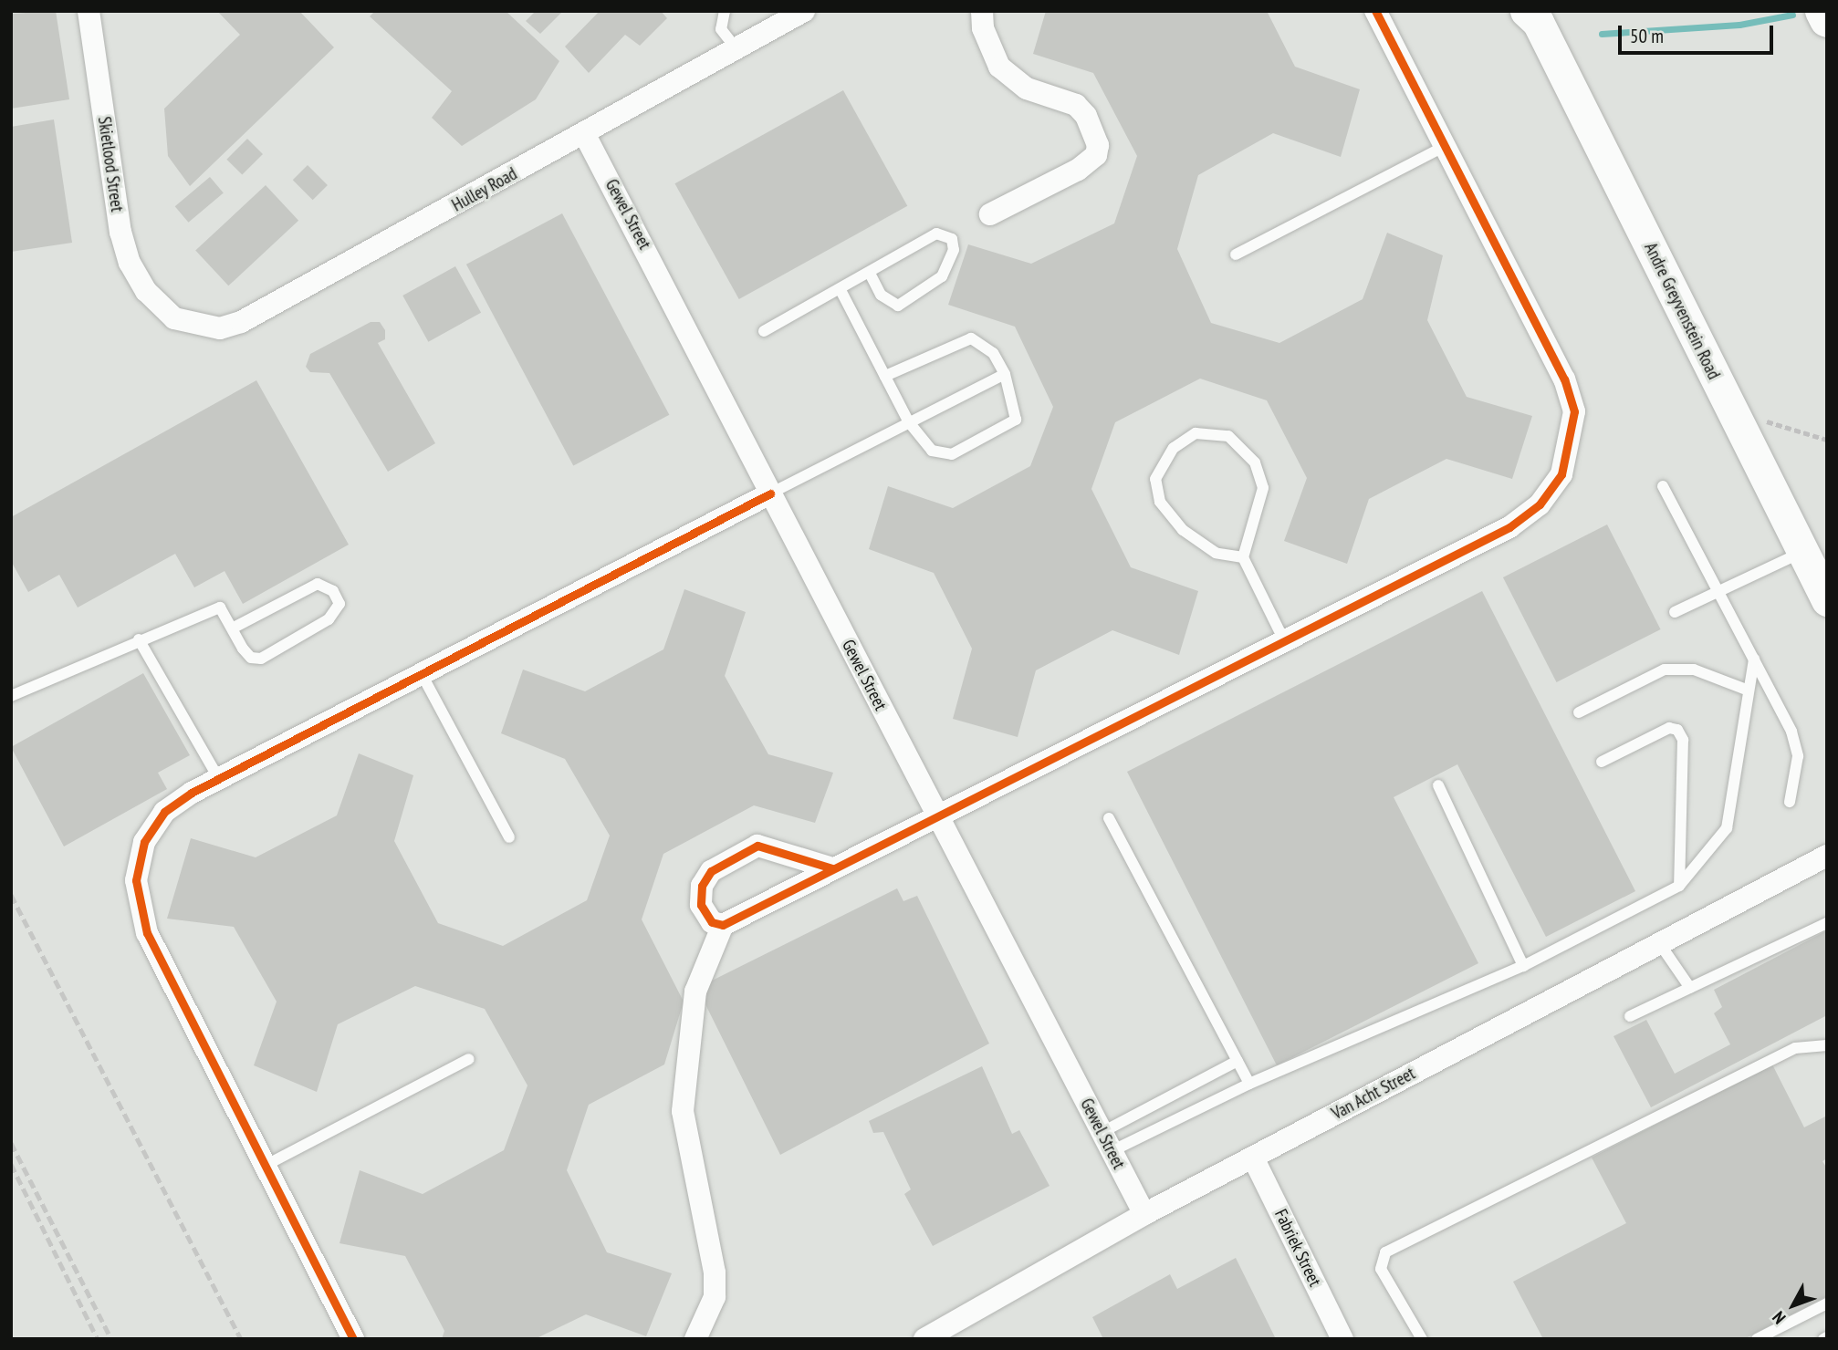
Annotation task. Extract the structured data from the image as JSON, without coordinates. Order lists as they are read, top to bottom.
{
  "streets": {
    "main road": ["Andre Greyvenstein Road"],
    "street": [
      "Skietlood Street",
      "Hulley Road",
      "Gewel Street",
      "Van Acht Street",
      "Fabriek Street"
    ]
  },
  "crossings": [
    ["Skietlood Street", "Hulley Road"],
    ["Hulley Road", "Gewel Street"],
    ["Gewel Street", "Van Acht Street"],
    ["Van Acht Street", "Fabriek Street"]
  ],
  "scale_bar": "50 m",
  "north": "bottom left"
}
